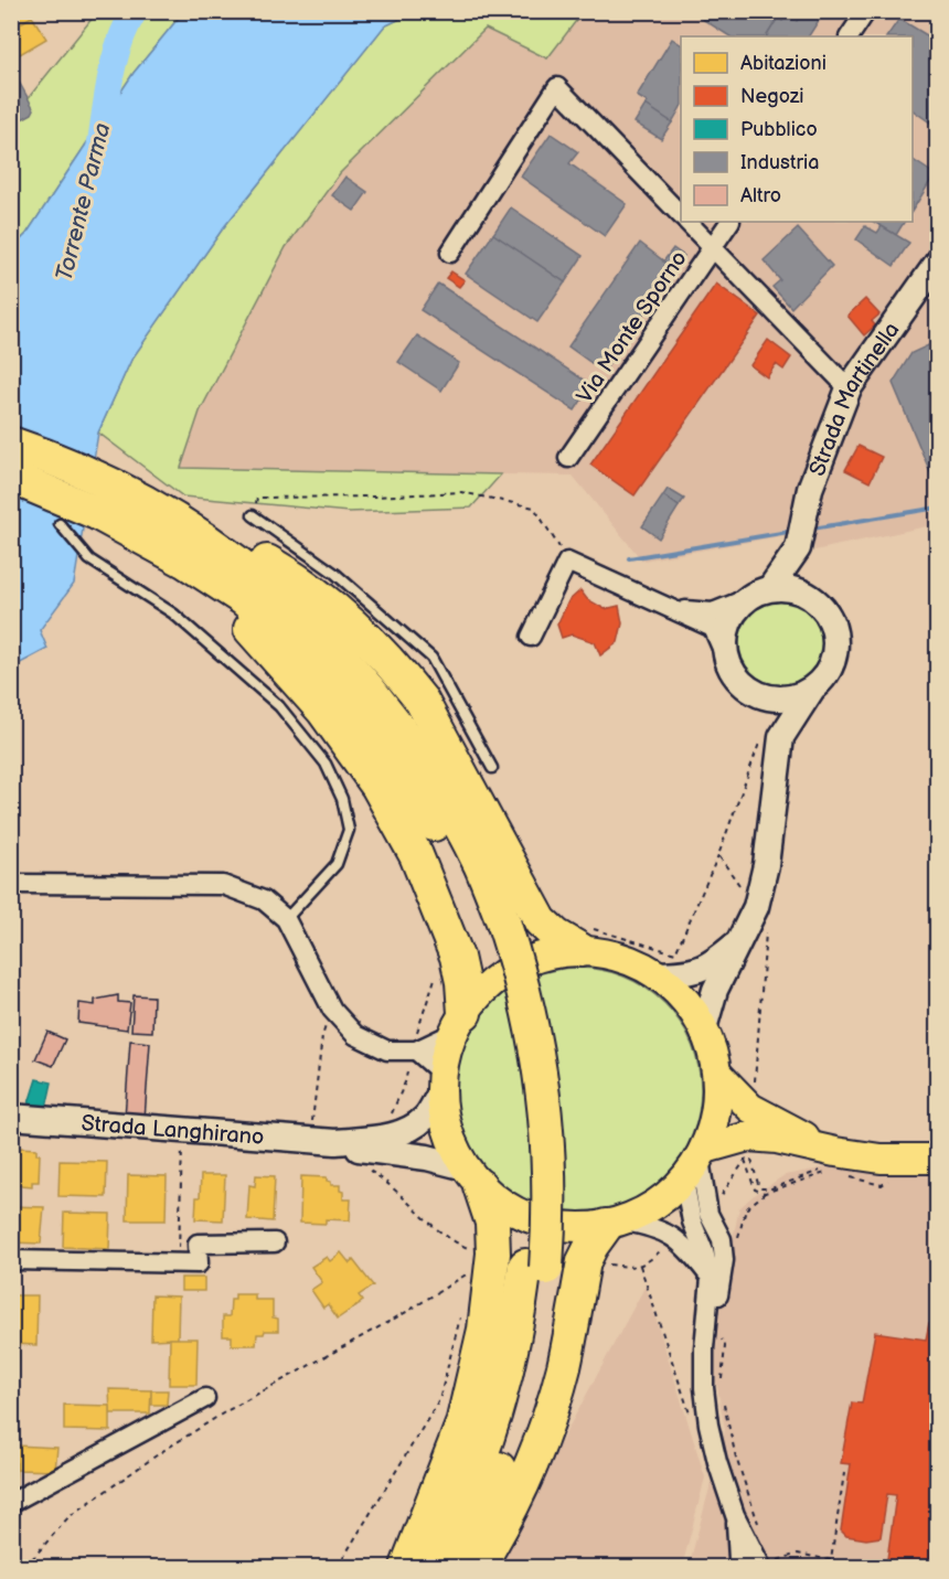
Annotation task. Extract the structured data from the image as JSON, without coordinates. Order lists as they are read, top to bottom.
{
  "streets": {
    "main road": ["Strada Langhirano"],
    "street": ["Via Monte Sporno", "Strada Martinella"]
  },
  "crossings": [
    ["Strada Martinella", "Strada Langhirano"]
  ],
  "water": ["Torrente Parma"],
  "legend": [
    "Abitazioni",
    "Negozi",
    "Pubblico",
    "Industria",
    "Altro"
  ]
}
